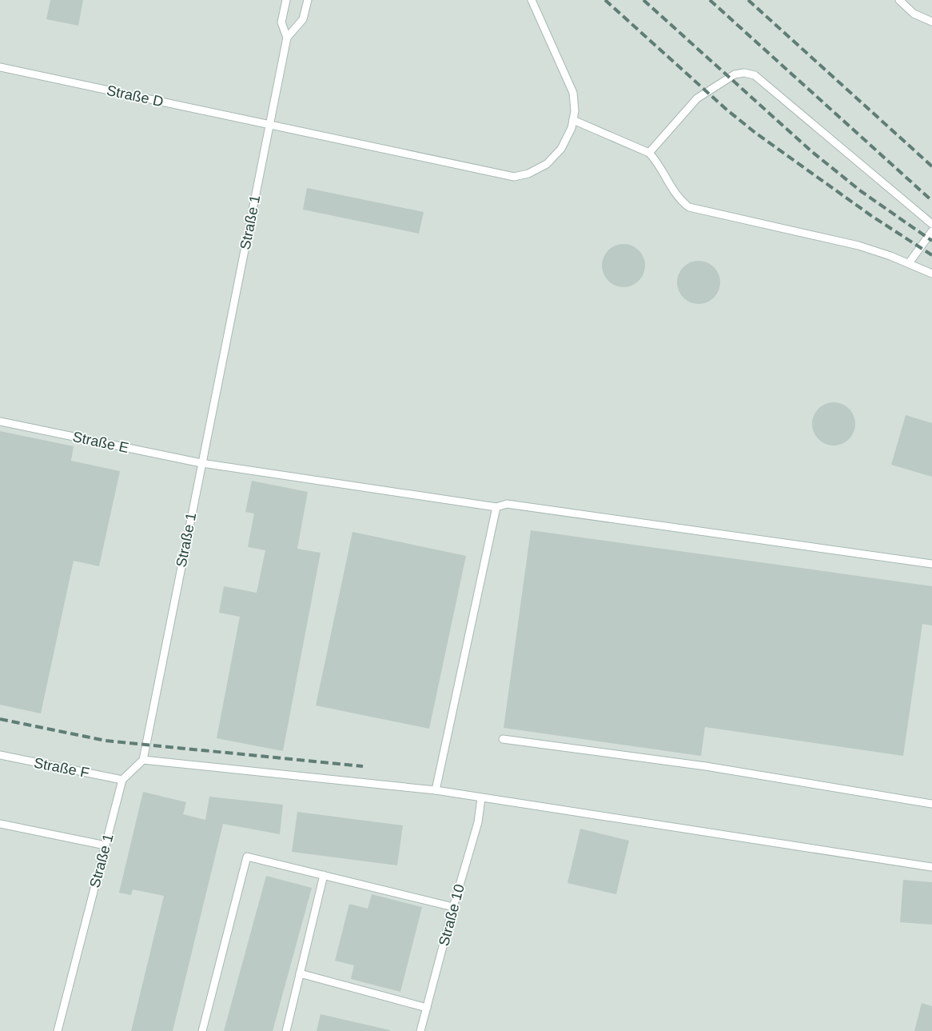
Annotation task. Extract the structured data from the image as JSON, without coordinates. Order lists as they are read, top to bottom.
{
  "streets": {
    "lane": [
      "Straße D",
      "Straße 1",
      "Straße E",
      "Straße F",
      "Straße 10"
    ]
  },
  "crossings": [
    ["Straße D", "Straße 1"],
    ["Straße 1", "Straße E"],
    ["Straße 1", "Straße F"]
  ]
}
